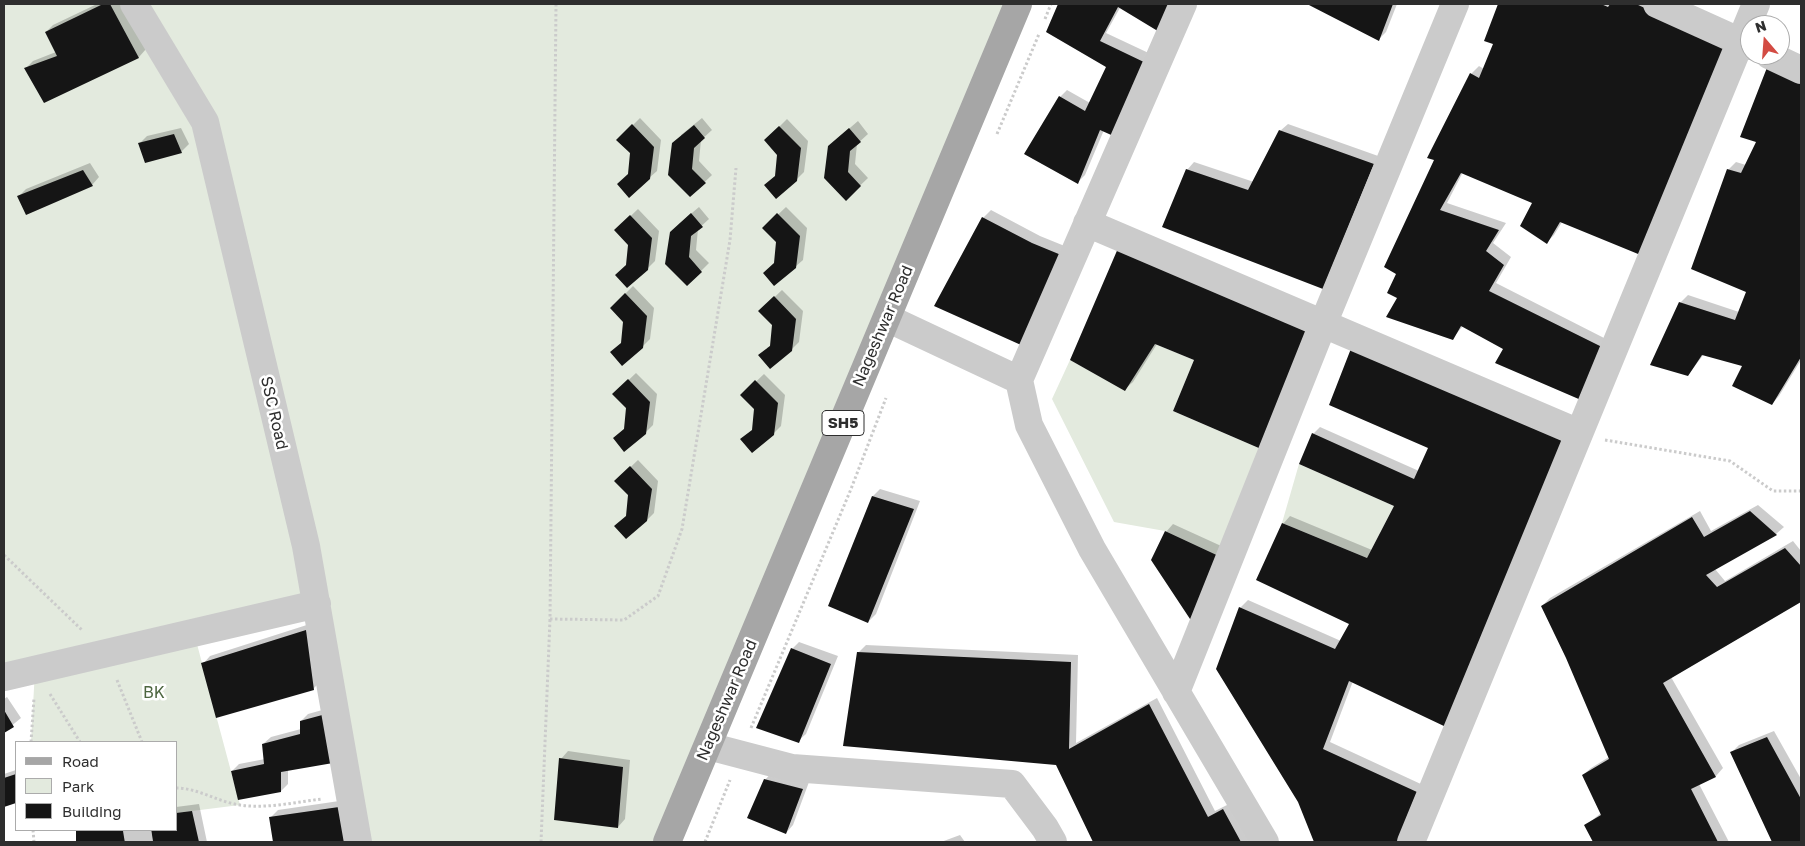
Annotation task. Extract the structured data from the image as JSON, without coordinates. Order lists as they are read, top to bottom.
{
  "streets": {
    "main road": ["Nageshwar Road", "SH5"],
    "street": ["SSC Road"]
  },
  "parks": ["BK"],
  "legend": ["Road", "Park", "Building"],
  "north": "top"
}
